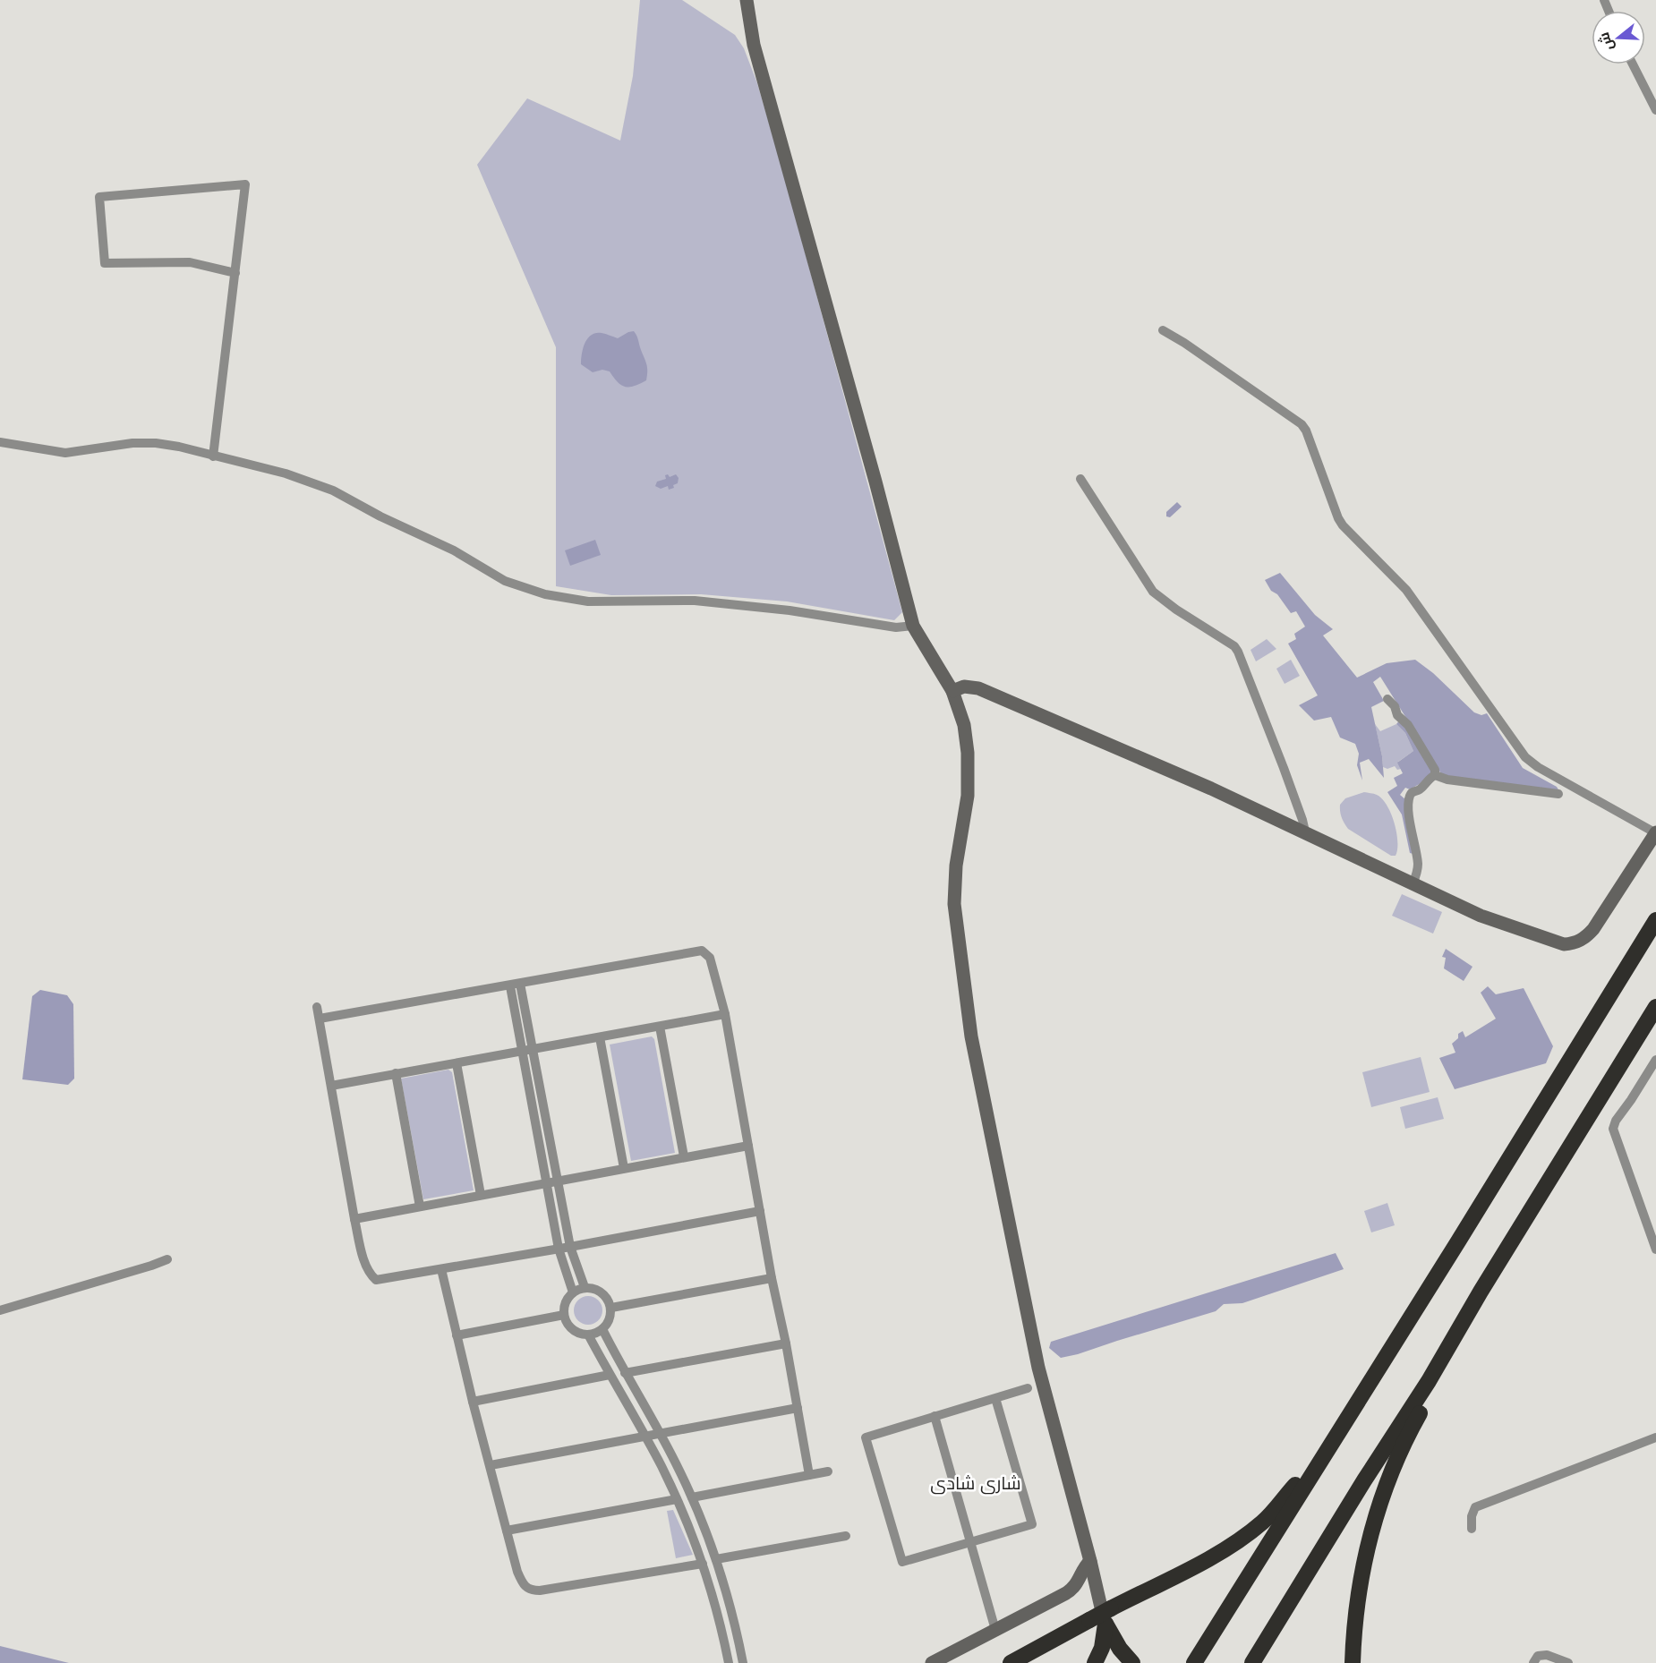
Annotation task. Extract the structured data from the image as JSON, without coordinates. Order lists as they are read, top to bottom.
{
  "districts": ["شاری شادی"],
  "north": "left"
}
